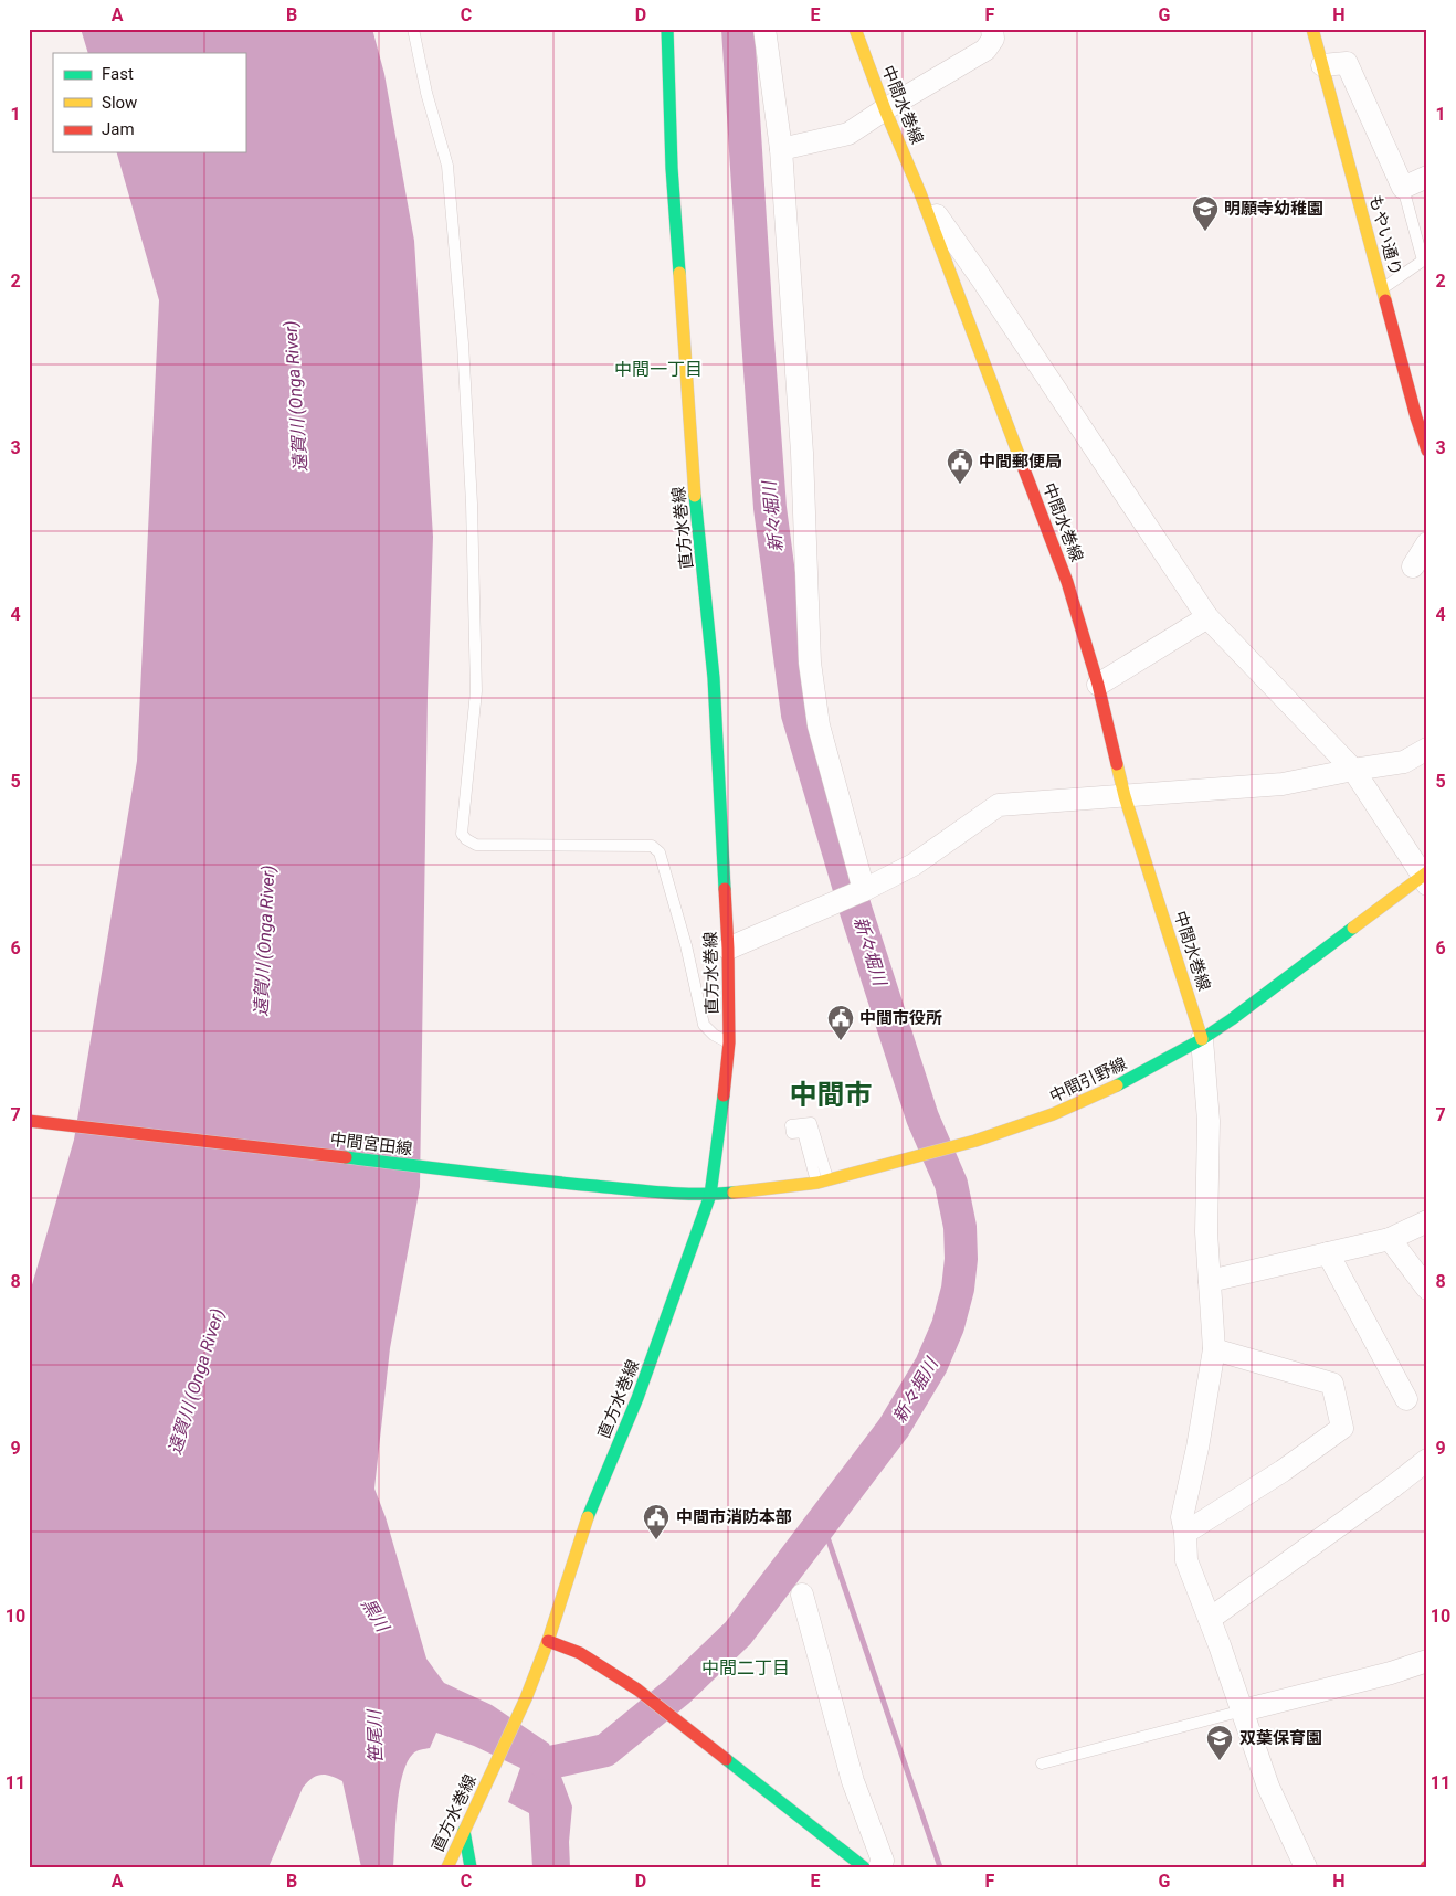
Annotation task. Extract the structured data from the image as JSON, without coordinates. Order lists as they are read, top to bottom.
{
  "streets": {
    "main road": [
      "中間水巻線",
      "もやい通り",
      "直方水巻線",
      "中間引野線",
      "中間宮田線"
    ]
  },
  "crossings": [
    ["中間水巻線", "中間引野線"],
    ["直方水巻線", "中間引野線"],
    ["直方水巻線", "中間宮田線"],
    ["中間引野線", "中間宮田線"]
  ],
  "districts": ["中間一丁目", "中間市", "中間二丁目"],
  "water": [
    "遠賀川 (Onga River)",
    "新々堀川",
    "黒川",
    "笹尾川"
  ],
  "places": {
    "school or university": ["明願寺幼稚園", "双葉保育園"],
    "public building": ["中間郵便局", "中間市役所", "中間市消防本部"]
  },
  "legend": ["Fast", "Slow", "Jam"],
  "grid": {
    "columns": [
      "A",
      "B",
      "C",
      "D",
      "E",
      "F",
      "G",
      "H"
    ],
    "rows": [
      "1",
      "2",
      "3",
      "4",
      "5",
      "6",
      "7",
      "8",
      "9",
      "10",
      "11"
    ]
  }
}
